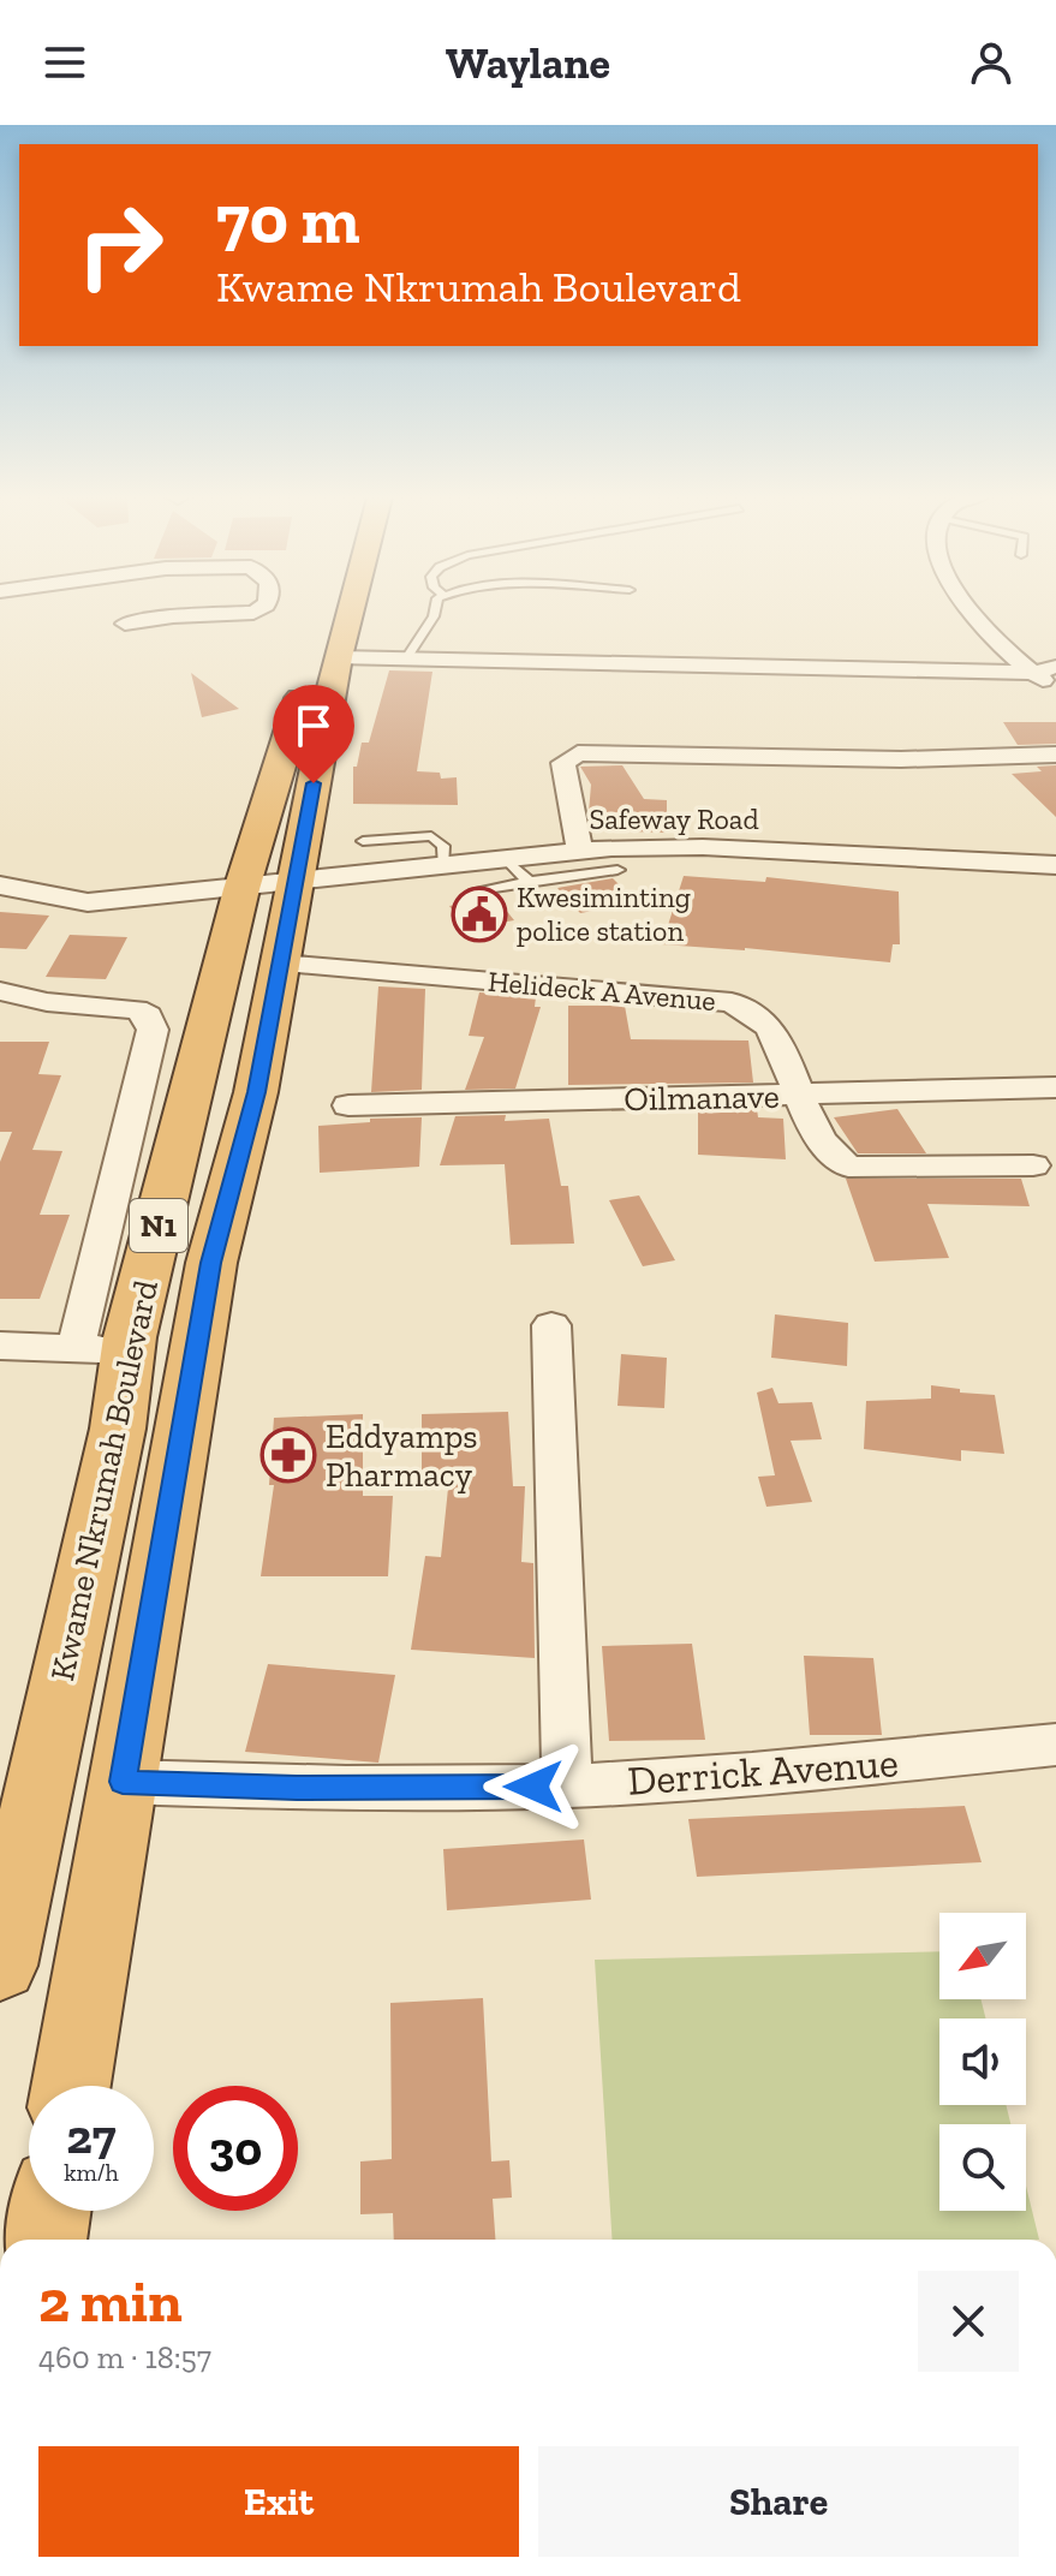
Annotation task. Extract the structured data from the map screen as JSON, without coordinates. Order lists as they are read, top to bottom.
{
  "streets": {
    "highway": ["N1", "Kwame Nkrumah Boulevard"],
    "street": [
      "Safeway Road",
      "Helideck A Avenue",
      "Oilmanave",
      "Derrick Avenue"
    ]
  },
  "crossings": [
    ["Safeway Road", "Kwame Nkrumah Boulevard"],
    ["Helideck A Avenue", "Oilmanave"],
    ["Helideck A Avenue", "Kwame Nkrumah Boulevard"],
    ["Kwame Nkrumah Boulevard", "Derrick Avenue"]
  ],
  "places": {
    "public building": ["Kwesiminting police station"],
    "pharmacy": ["Eddyamps Pharmacy"]
  },
  "north": "bottom left",
  "page": {
    "header": "Waylane",
    "turn": ["70 m", "Kwame Nkrumah Boulevard"],
    "speed": "27 km/h",
    "limit": "30",
    "heading": ["2 min", "460 m · 18:57"],
    "buttons": ["Exit", "Share"]
  }
}
